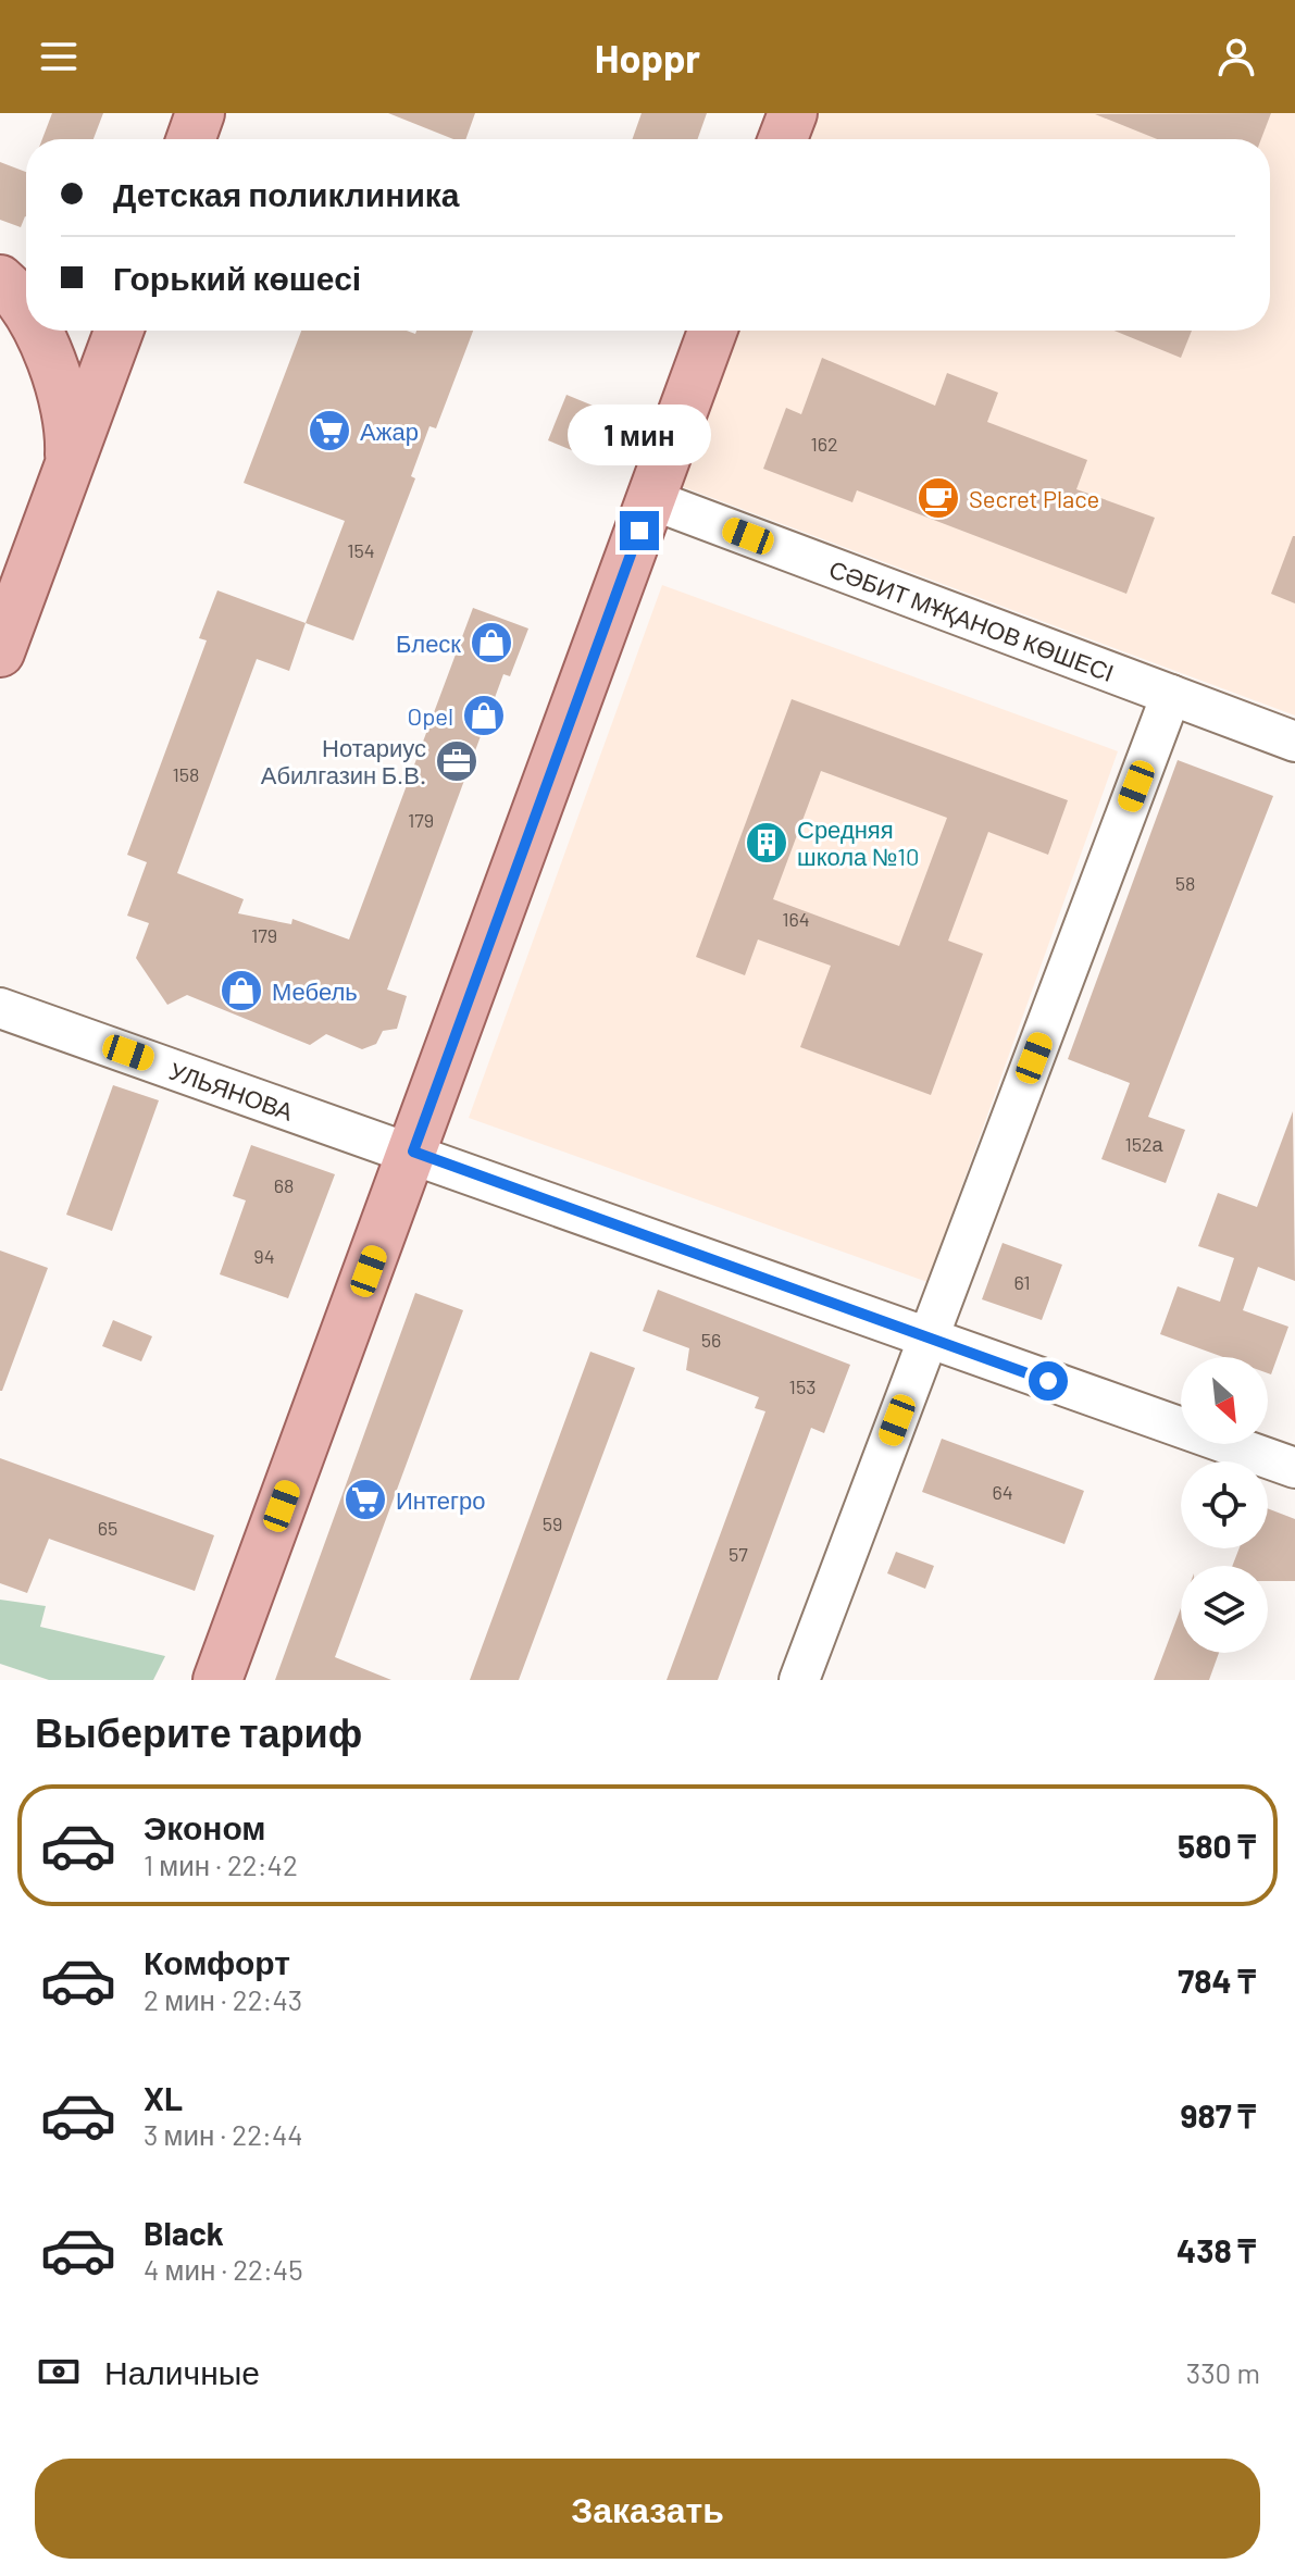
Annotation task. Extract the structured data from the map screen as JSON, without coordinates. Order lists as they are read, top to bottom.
{
  "streets": {
    "street": ["СӘБИТ МҰҚАНОВ КӨШЕСІ", "УЛЬЯНОВА"]
  },
  "places": {
    "supermarket": ["Ажар", "Интегро"],
    "cafe": ["Secret Place"],
    "shop": ["Блеск", "Opel", "Мебель"],
    "office": ["Нотариус Абилгазин Б.В."],
    "building": ["Средняя школа №10"]
  },
  "house_numbers": [
    "162",
    "154",
    "158",
    "179",
    "58",
    "164",
    "179",
    "152а",
    "68",
    "94",
    "61",
    "56",
    "153",
    "64",
    "59",
    "65",
    "57"
  ],
  "north": "bottom right",
  "page": {
    "header": "Hoppr",
    "banner": ["Детская поликлиника", "Горький көшесі"],
    "bubble": "1 мин",
    "heading": "Выберите тариф",
    "list": [
      {
        "name": "Эконом",
        "note": "1 мин · 22:42",
        "value": "580 ₸"
      },
      {
        "name": "Комфорт",
        "note": "2 мин · 22:43",
        "value": "784 ₸"
      },
      {
        "name": "XL",
        "note": "3 мин · 22:44",
        "value": "987 ₸"
      },
      {
        "name": "Black",
        "note": "4 мин · 22:45",
        "value": "438 ₸"
      }
    ],
    "pay": ["Наличные", "330 m"],
    "buttons": "Заказать"
  }
}
